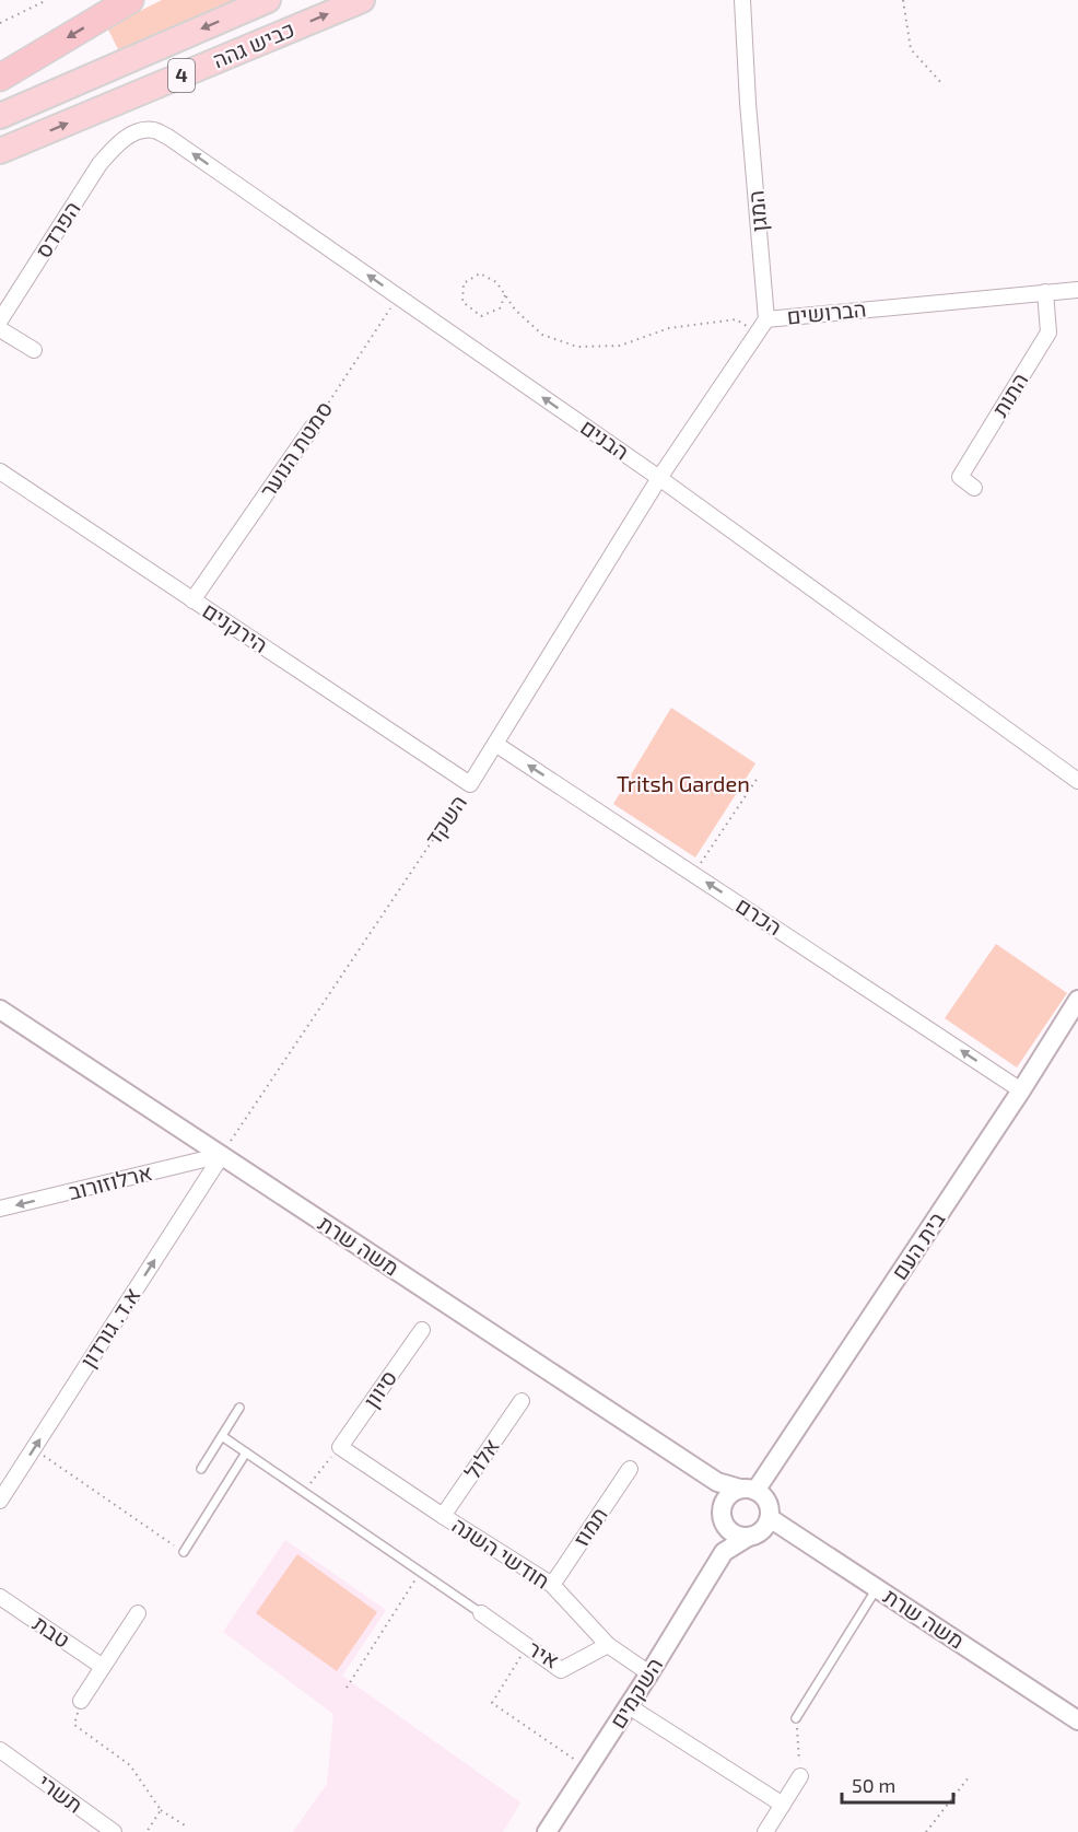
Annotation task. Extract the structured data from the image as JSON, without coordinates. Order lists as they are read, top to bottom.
{
  "streets": {
    "highway": ["כביש גהה", "4"],
    "street": [
      "המגן",
      "הפרדס",
      "הברושים",
      "התות",
      "הבנים",
      "סמטת הנוער",
      "הירקנים",
      "השקד",
      "הכרם",
      "ארלוזורוב",
      "משה שרת",
      "בית העם",
      "א.ד. גורדון",
      "סיוון",
      "אלול",
      "תמוז",
      "חודשי השנה",
      "טבת",
      "איר",
      "השקמים",
      "תשרי"
    ]
  },
  "crossings": [
    ["המגן", "הברושים"],
    ["הפרדס", "הבנים"],
    ["הברושים", "התות"],
    ["הברושים", "הבנים"],
    ["הברושים", "השקד"],
    ["הבנים", "סמטת הנוער"],
    ["הבנים", "השקד"],
    ["סמטת הנוער", "הירקנים"],
    ["הירקנים", "השקד"],
    ["השקד", "הכרם"],
    ["השקד", "ארלוזורוב"],
    ["השקד", "משה שרת"],
    ["השקד", "א.ד. גורדון"],
    ["הכרם", "בית העם"],
    ["ארלוזורוב", "משה שרת"],
    ["ארלוזורוב", "א.ד. גורדון"],
    ["משה שרת", "בית העם"],
    ["משה שרת", "א.ד. גורדון"],
    ["משה שרת", "השקמים"],
    ["בית העם", "השקמים"],
    ["סיוון", "חודשי השנה"],
    ["אלול", "חודשי השנה"],
    ["תמוז", "חודשי השנה"],
    ["חודשי השנה", "איר"],
    ["חודשי השנה", "השקמים"]
  ],
  "one_way": [
    "הבנים",
    "הכרם",
    "ארלוזורוב",
    "א.ד. גורדון"
  ],
  "parks": ["Tritsh Garden"],
  "scale_bar": "50 m"
}
